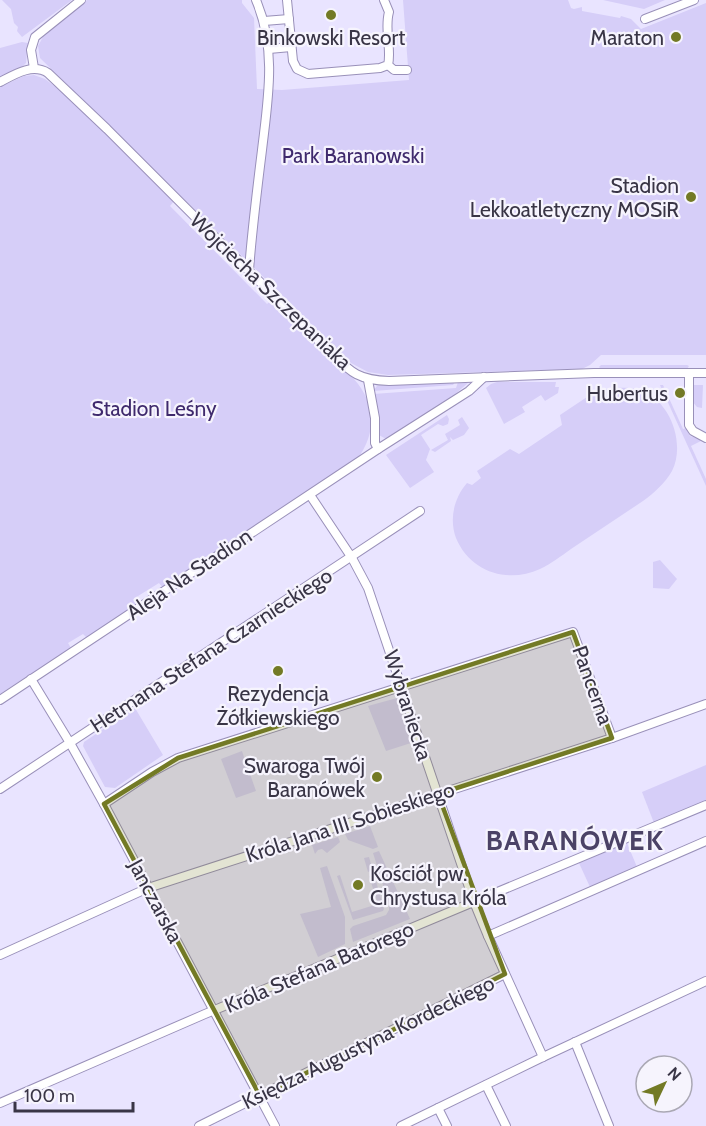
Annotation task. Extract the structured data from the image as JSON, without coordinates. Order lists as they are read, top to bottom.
{
  "streets": {
    "street": [
      "Wojciecha Szczepaniaka",
      "Aleja Na Stadion",
      "Hetmana Stefana Czarnieckiego",
      "Pancerna",
      "Wybraniecka",
      "Króla Jana III Sobieskiego",
      "Janczarska",
      "Króla Stefana Batorego",
      "Księdza Augustyna Kordeckiego"
    ]
  },
  "crossings": [
    ["Wojciecha Szczepaniaka", "Aleja Na Stadion"],
    ["Aleja Na Stadion", "Wybraniecka"],
    ["Aleja Na Stadion", "Janczarska"],
    ["Hetmana Stefana Czarnieckiego", "Wybraniecka"],
    ["Hetmana Stefana Czarnieckiego", "Janczarska"],
    ["Pancerna", "Wybraniecka"],
    ["Pancerna", "Króla Jana III Sobieskiego"],
    ["Wybraniecka", "Króla Jana III Sobieskiego"],
    ["Wybraniecka", "Króla Stefana Batorego"],
    ["Wybraniecka", "Księdza Augustyna Kordeckiego"],
    ["Króla Jana III Sobieskiego", "Janczarska"],
    ["Janczarska", "Króla Stefana Batorego"],
    ["Janczarska", "Księdza Augustyna Kordeckiego"]
  ],
  "districts": ["BARANÓWEK"],
  "parks": ["Park Baranowski", "Stadion Leśny"],
  "places": [
    "Binkowski Resort",
    "Maraton",
    "Stadion Lekkoatletyczny MOSiR",
    "Hubertus",
    "Rezydencja Żółkiewskiego",
    "Swaroga Twój Baranówek",
    "Kościół pw. Chrystusa Króla"
  ],
  "scale_bar": "100 m",
  "north": "top right"
}
